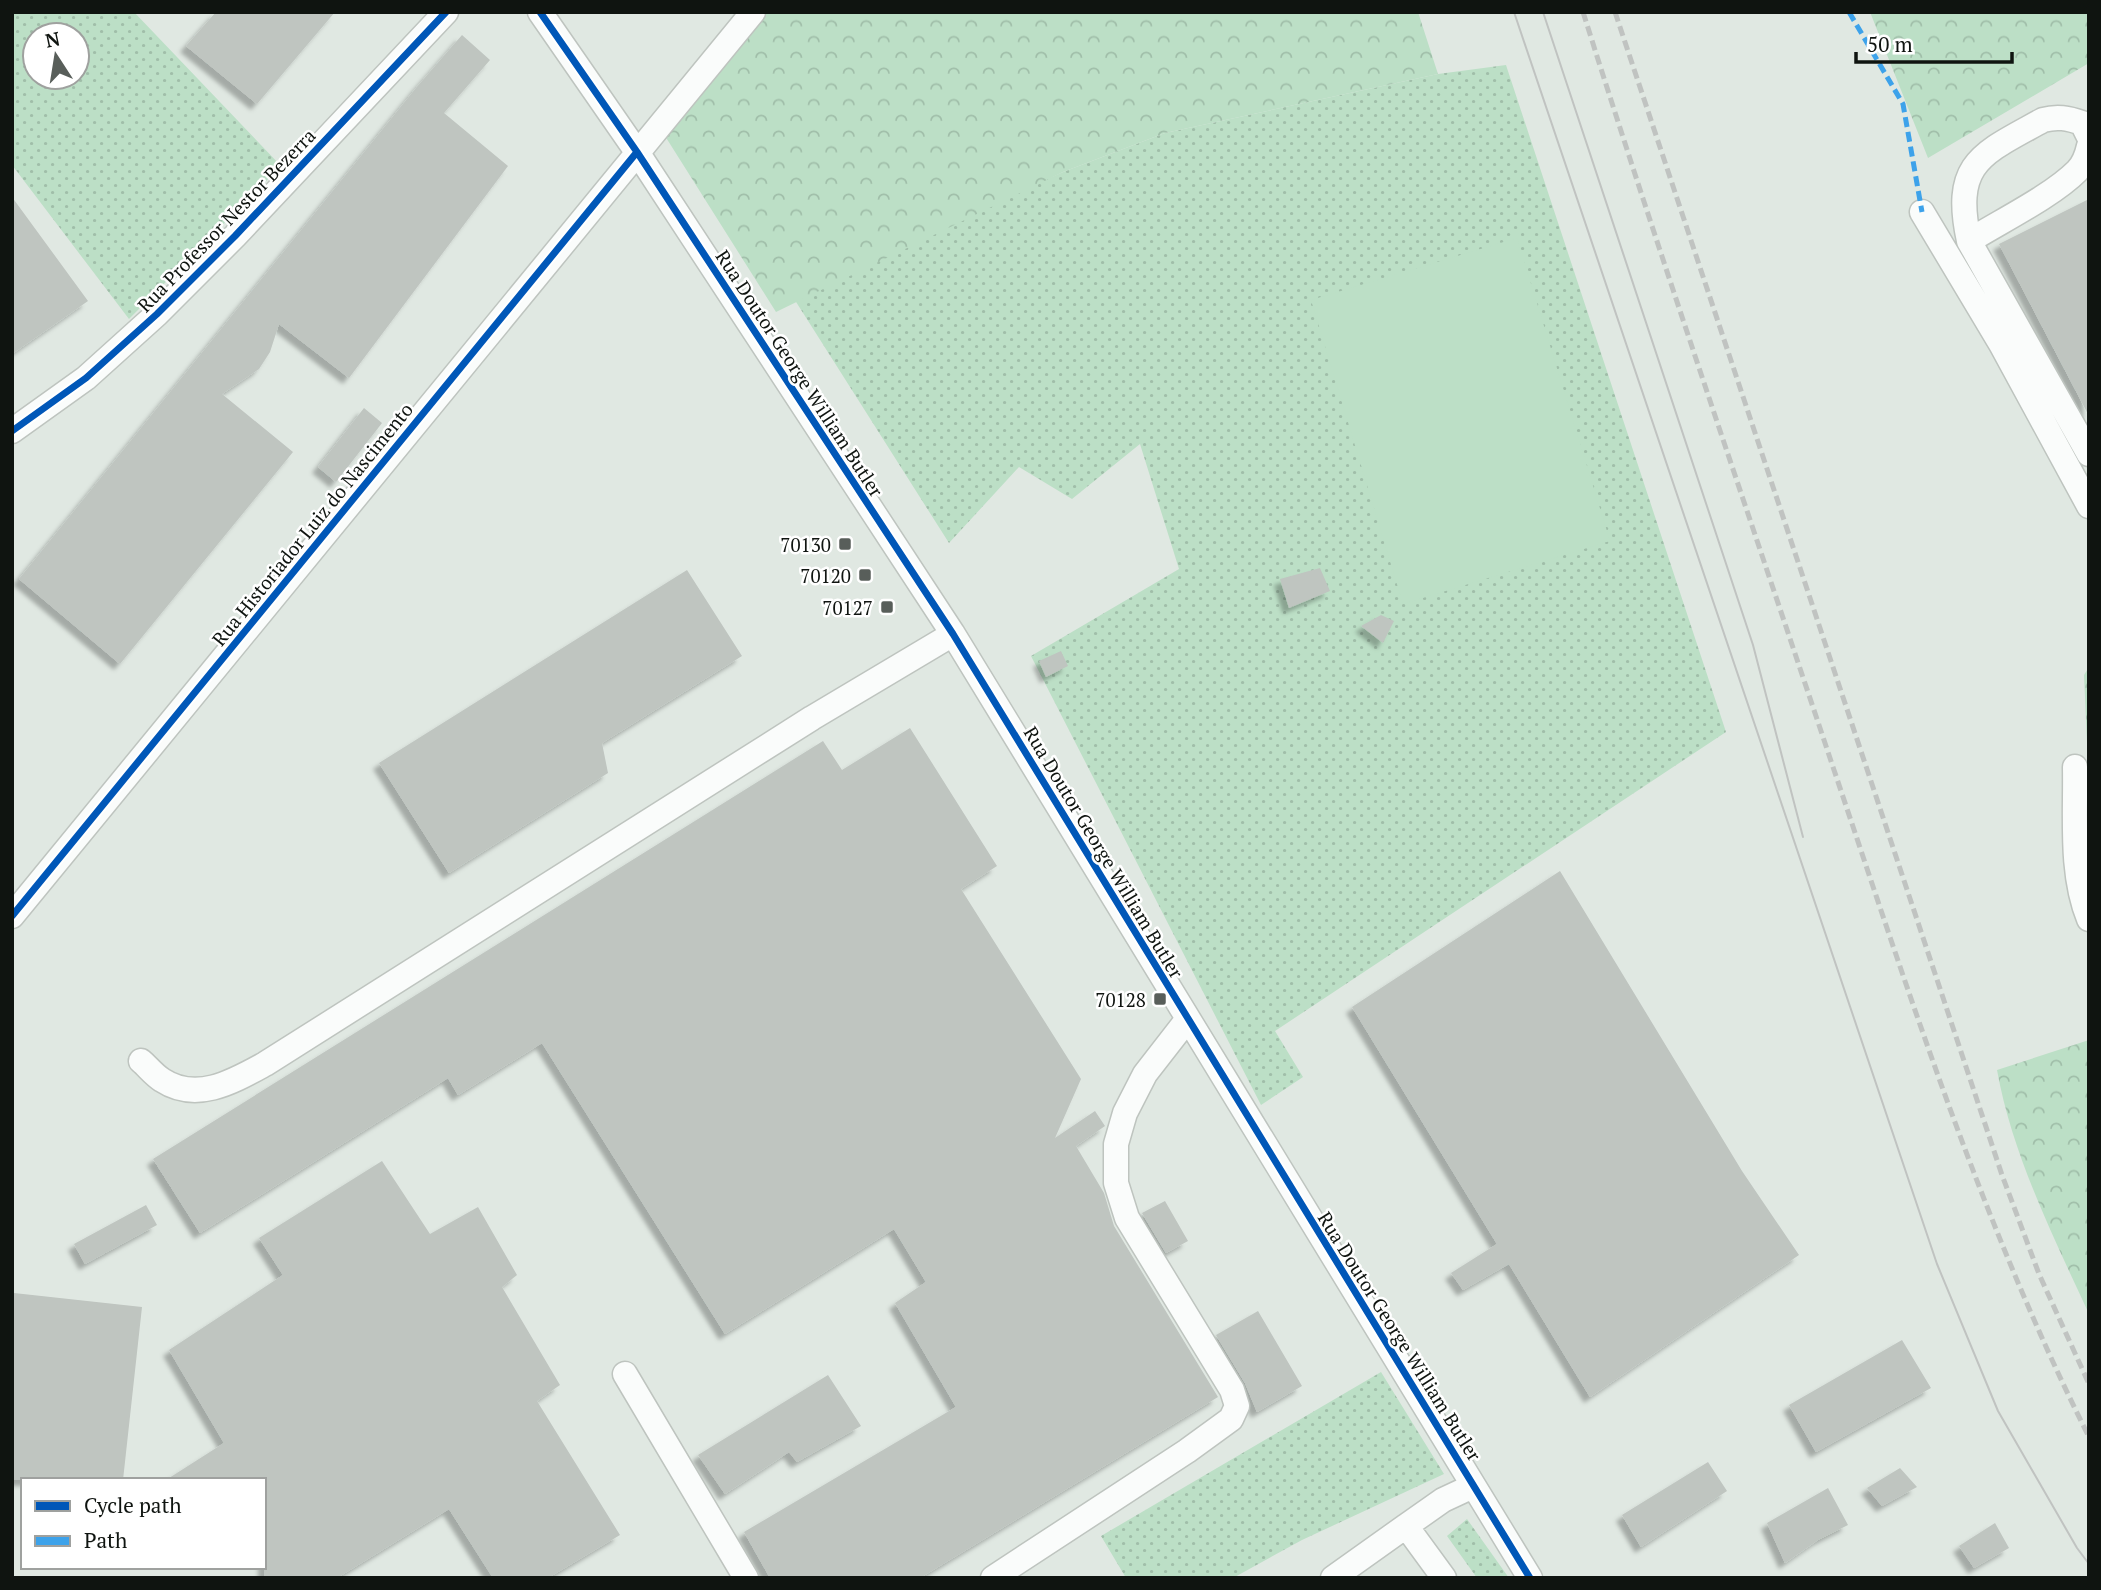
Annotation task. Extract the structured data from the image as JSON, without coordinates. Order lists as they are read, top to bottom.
{
  "streets": {
    "street": ["Rua Professor Nestor Bezerra", "Rua Doutor George William Butler", "Rua Historiador Luiz do Nascimento"]
  },
  "crossings": [
    ["Rua Doutor George William Butler", "Rua Historiador Luiz do Nascimento"]
  ],
  "places": {
    "transit": [
      "70130",
      "70120",
      "70127",
      "70128"
    ]
  },
  "legend": ["Cycle path", "Path"],
  "scale_bar": "50 m",
  "north": "top"
}
